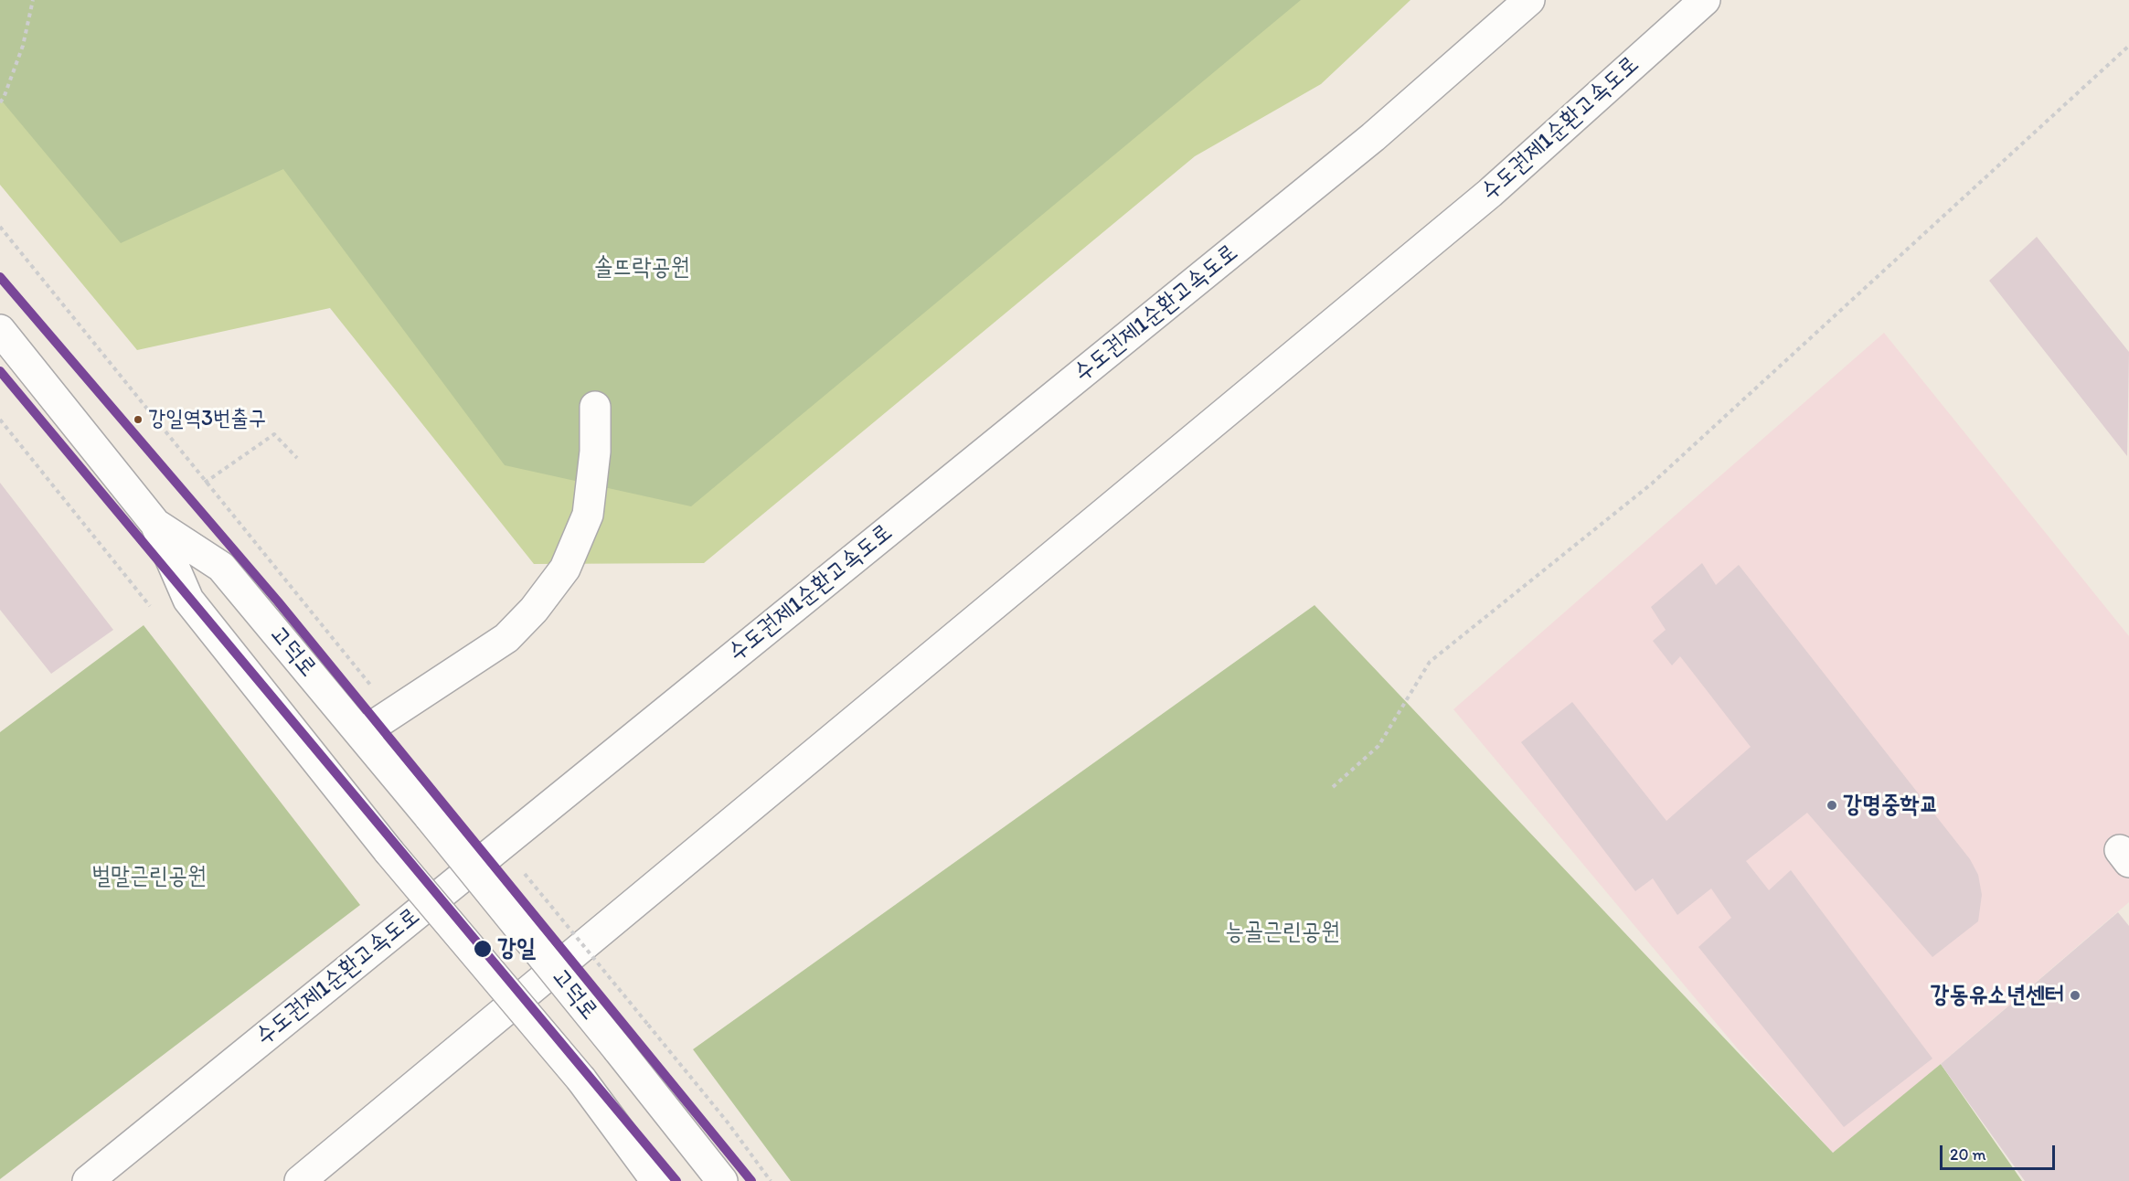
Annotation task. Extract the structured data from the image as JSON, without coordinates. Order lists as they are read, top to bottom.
{
  "streets": {
    "main road": ["수도권제1순환고속도로", "고덕로"]
  },
  "parks": ["솔뜨락공원", "벌말근린공원", "능골근린공원"],
  "places": [
    "강일역3번출구",
    "강명중학교",
    "강일",
    "강동유소년센터"
  ],
  "scale_bar": "20 m"
}
